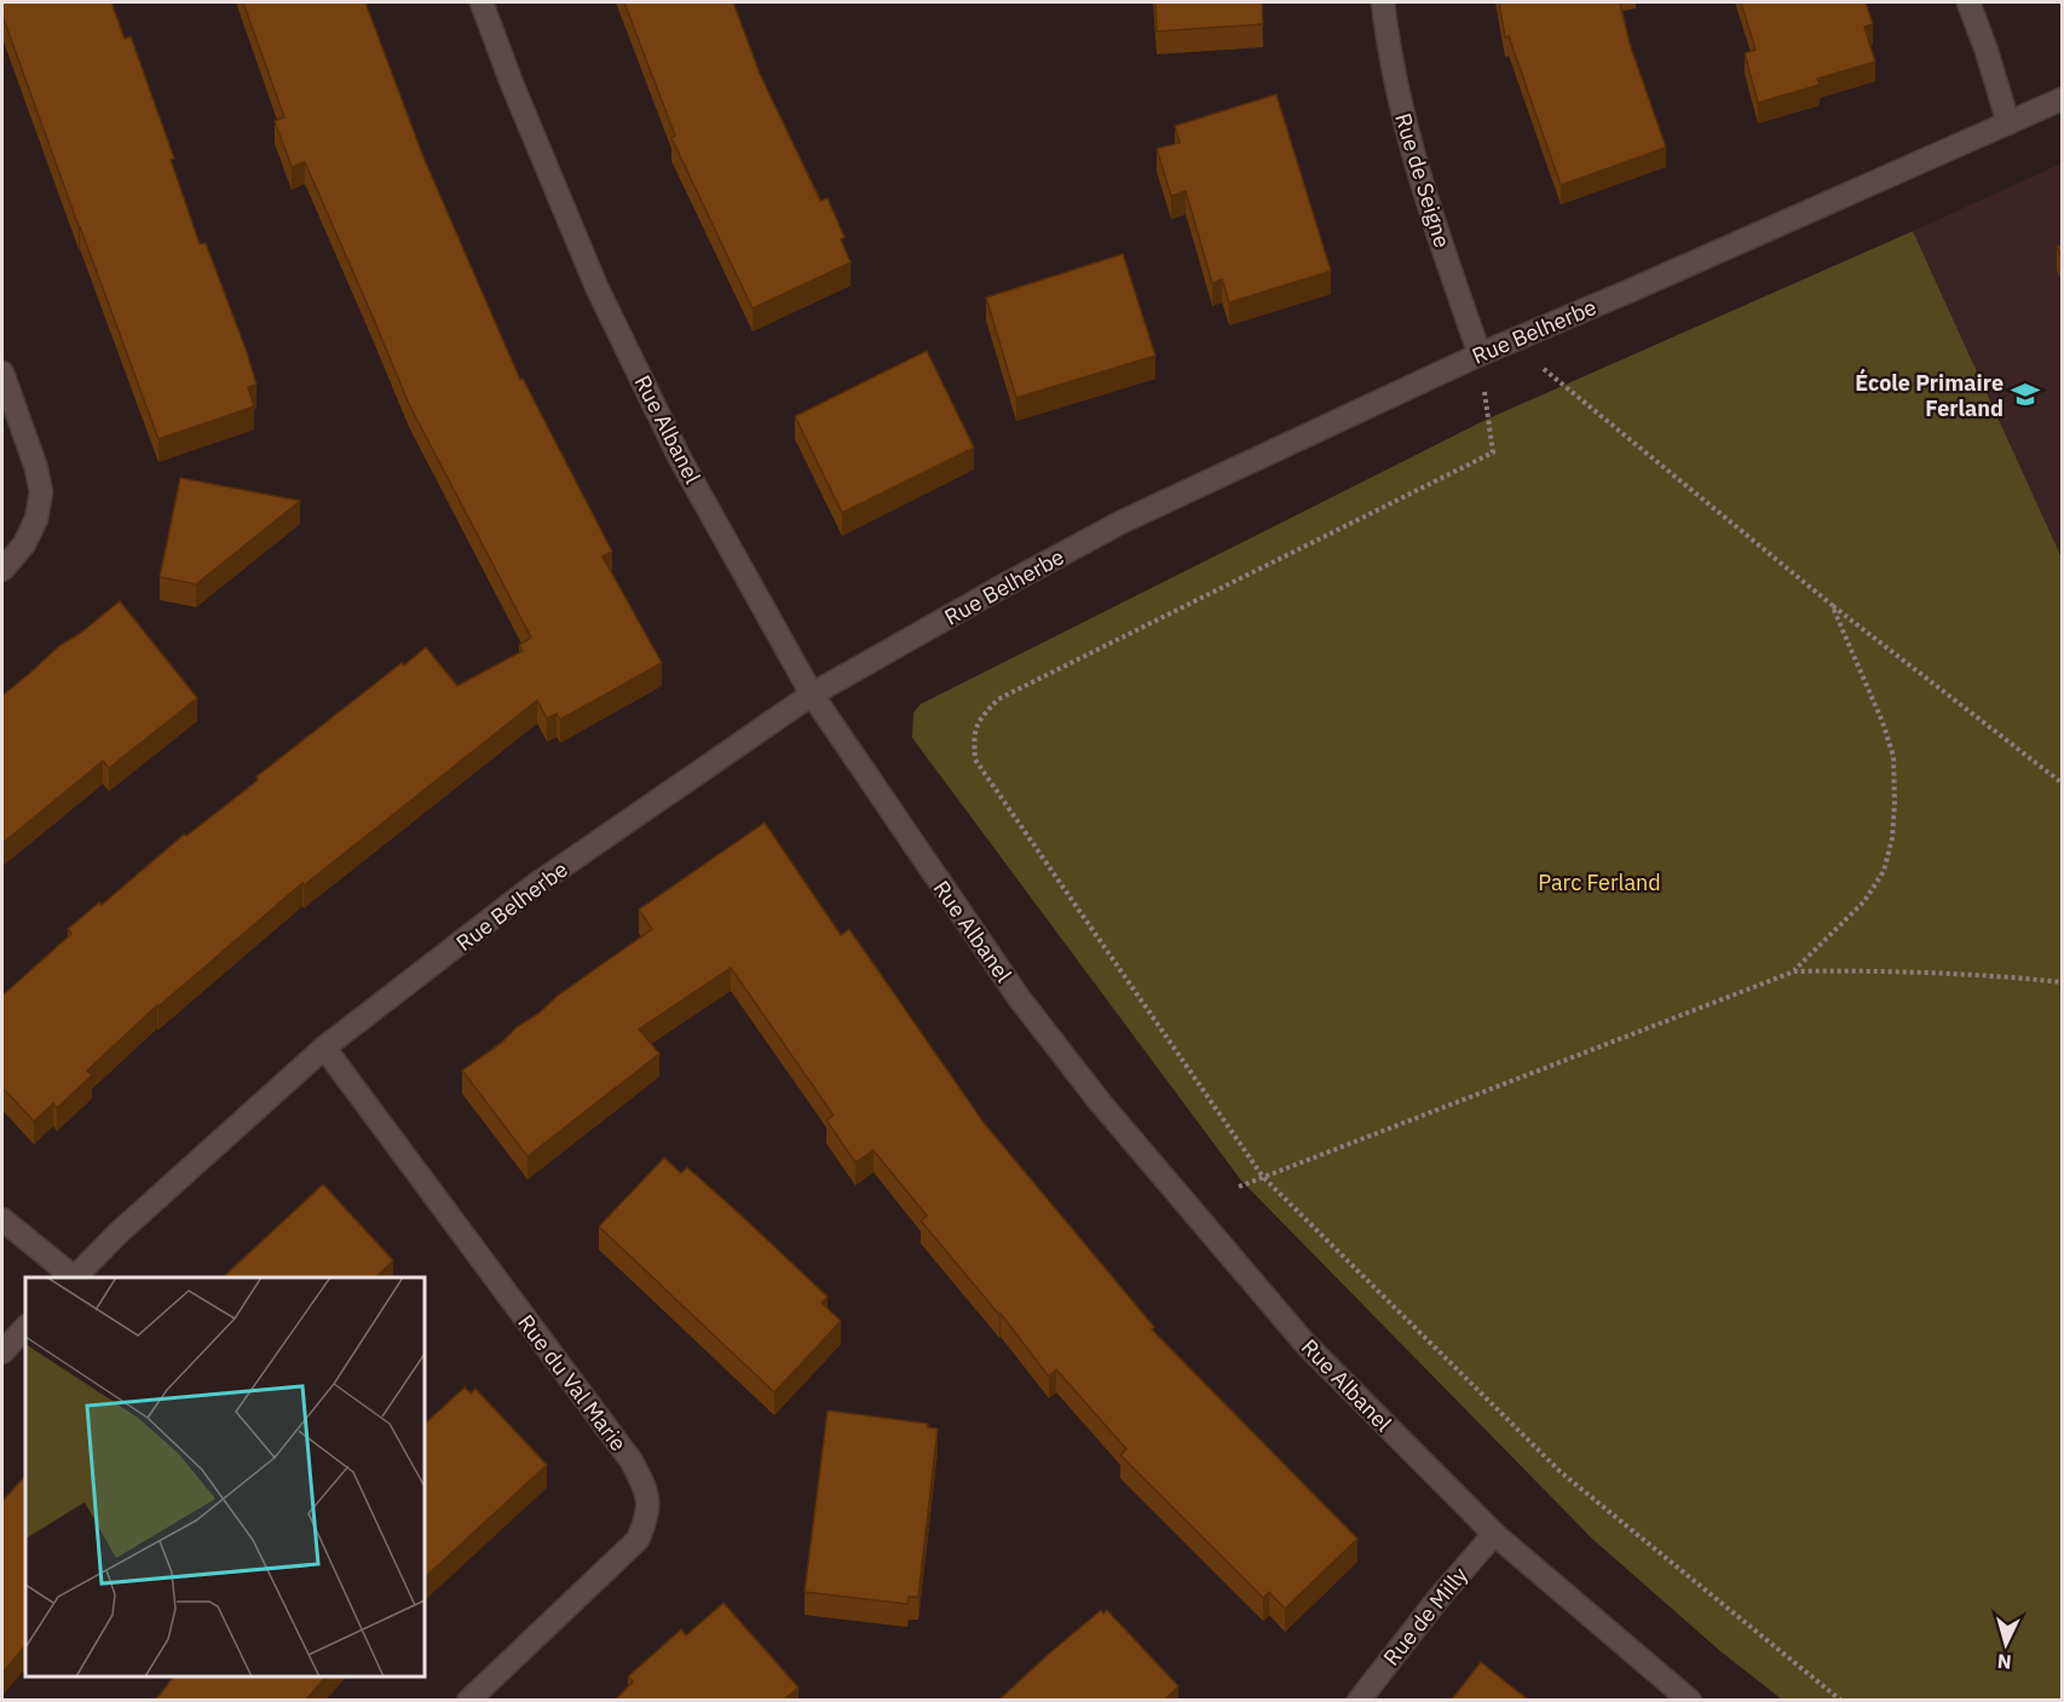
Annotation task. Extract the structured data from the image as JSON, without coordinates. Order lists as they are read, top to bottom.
{
  "streets": {
    "street": [
      "Rue de Seigne",
      "Rue Belherbe",
      "Rue Albanel",
      "Rue du Val Marie",
      "Rue de Milly"
    ]
  },
  "crossings": [
    ["Rue de Seigne", "Rue Belherbe"],
    ["Rue Belherbe", "Rue Albanel"],
    ["Rue Belherbe", "Rue du Val Marie"],
    ["Rue Albanel", "Rue de Milly"]
  ],
  "parks": ["Parc Ferland"],
  "places": {
    "school or university": ["École Primaire Ferland"]
  },
  "north": "bottom"
}
